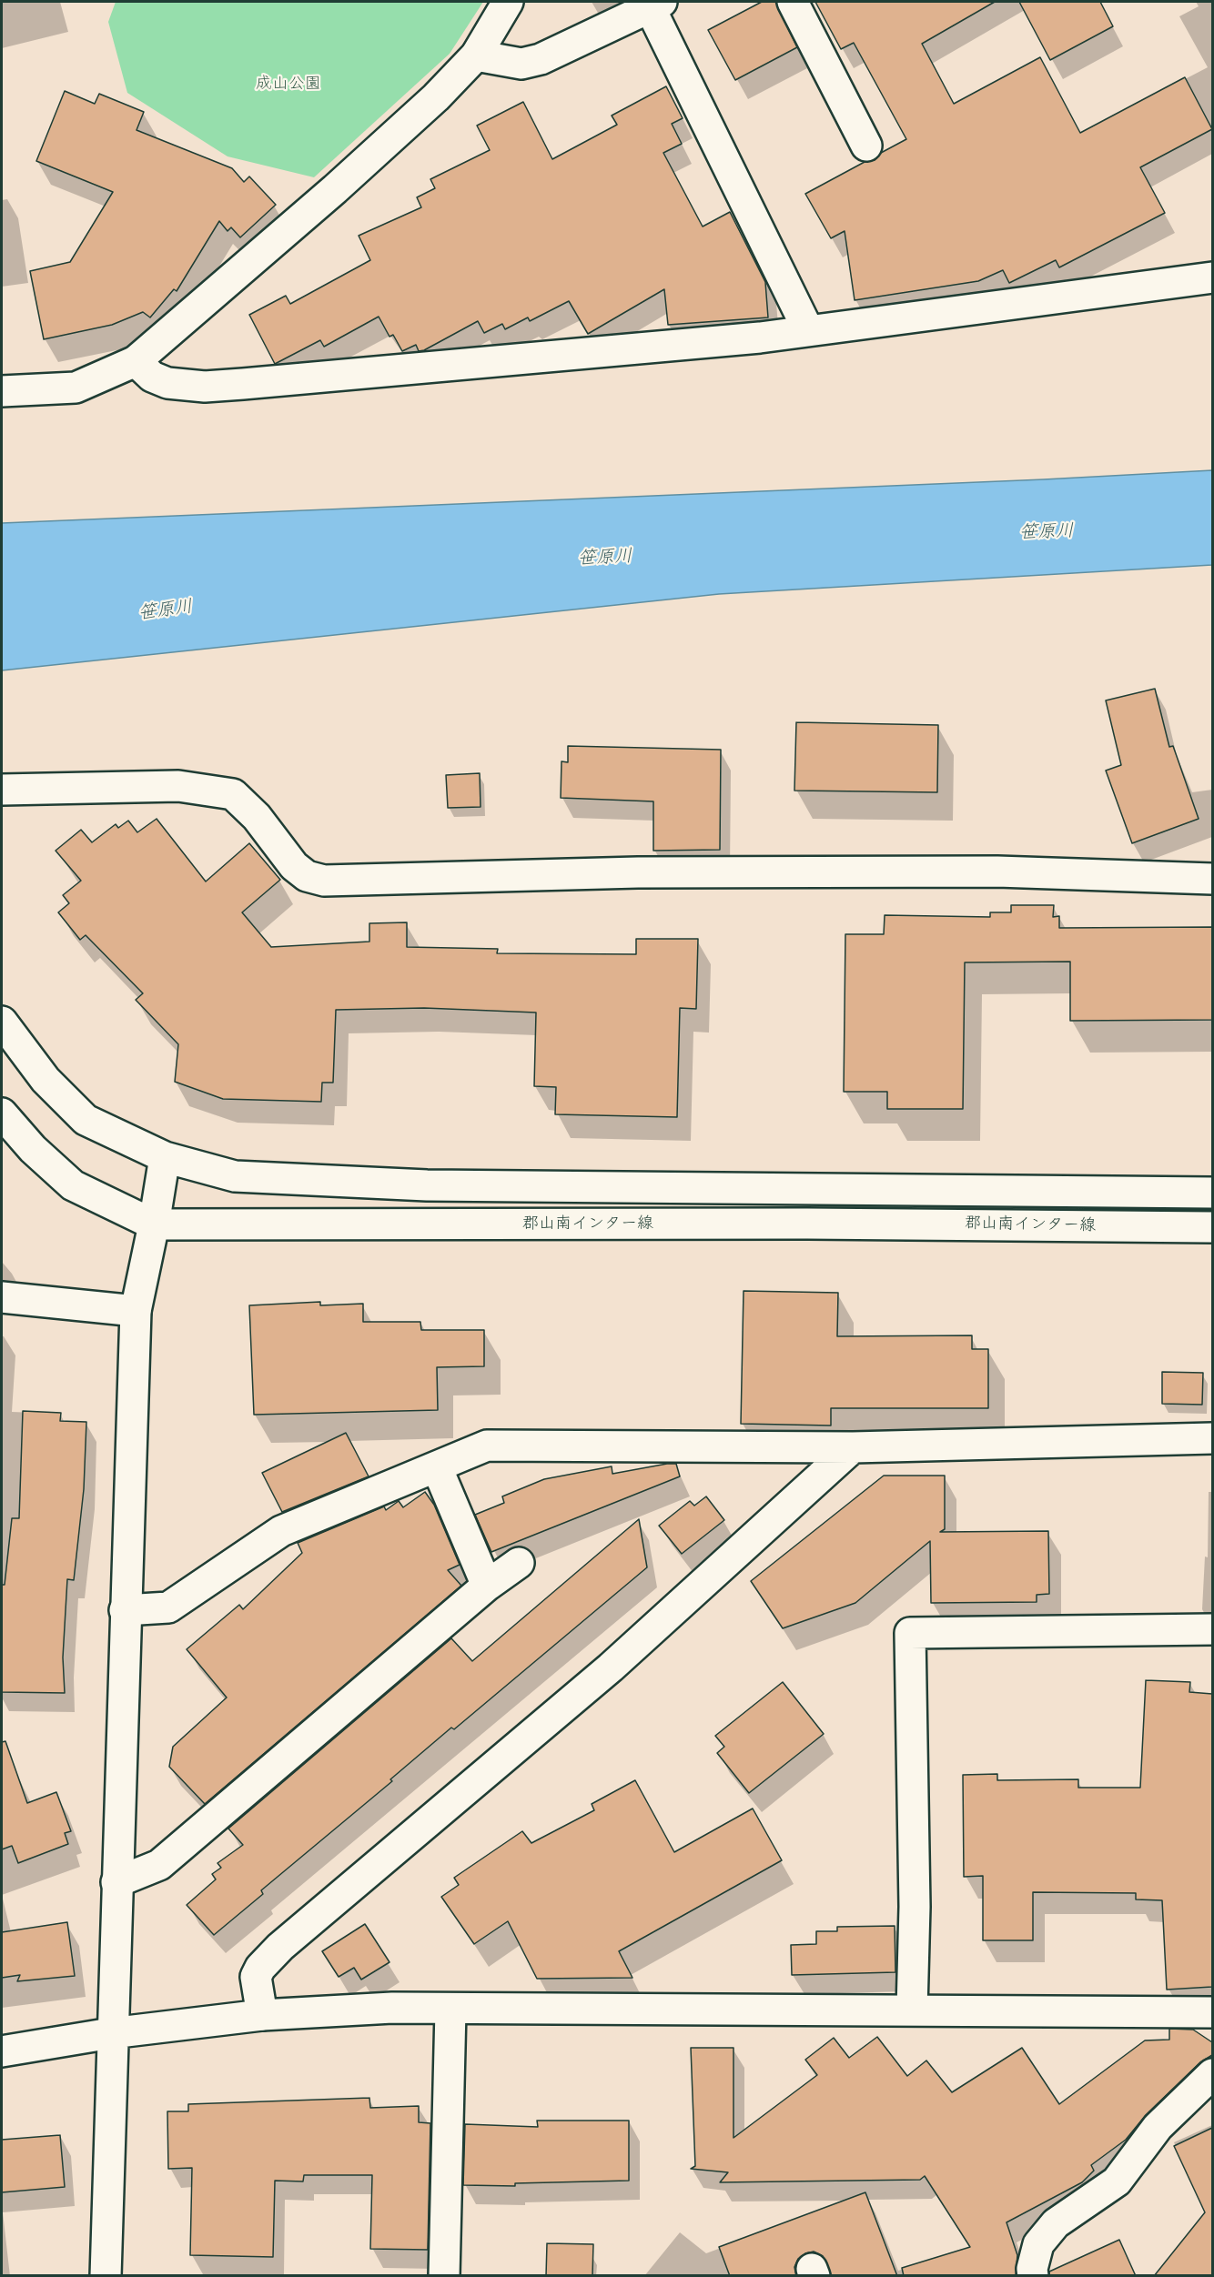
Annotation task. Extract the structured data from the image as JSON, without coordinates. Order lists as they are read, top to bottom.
{
  "streets": {
    "street": ["郡山南インター線"]
  },
  "water": ["笹原川"],
  "parks": ["成山公園"]
}
